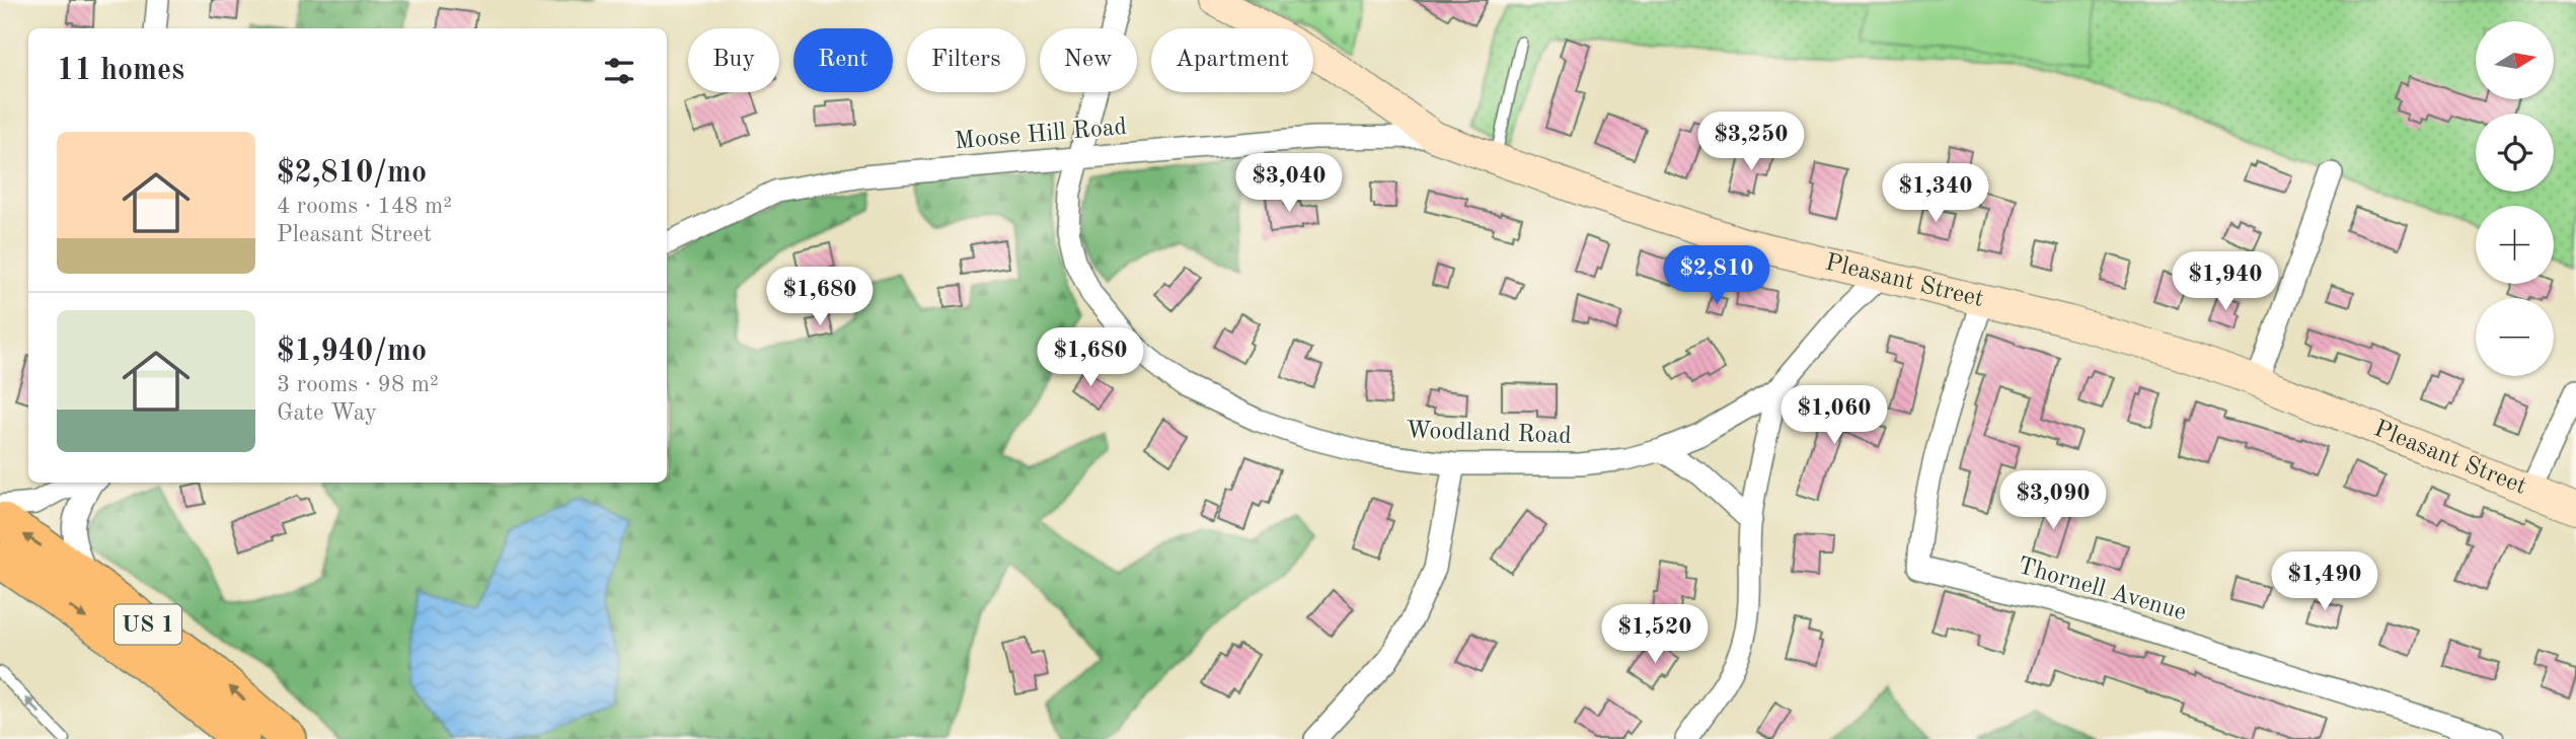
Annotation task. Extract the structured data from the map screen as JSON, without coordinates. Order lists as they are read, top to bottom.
{
  "streets": {
    "main road": ["US 1"],
    "street": [
      "Moose Hill Road",
      "Pleasant Street",
      "Woodland Road",
      "Thornell Avenue"
    ]
  },
  "crossings": [
    ["Moose Hill Road", "Pleasant Street"],
    ["Moose Hill Road", "Woodland Road"],
    ["Pleasant Street", "Woodland Road"],
    ["Pleasant Street", "Thornell Avenue"]
  ],
  "north": "right",
  "page": {
    "map_buttons": ["+", "−"],
    "chip": [
      "Buy",
      "Rent",
      "Filters",
      "New",
      "Apartment"
    ],
    "heading": "11 homes",
    "price": [
      "$3,250",
      "$3,040",
      "$1,340",
      "$2,810",
      "$1,940",
      "$1,680",
      "$1,680",
      "$1,060",
      "$3,090",
      "$1,490",
      "$1,520"
    ],
    "list": [
      {
        "name": "$2,810/mo",
        "note": "4 rooms · 148 m² · Pleasant Street"
      },
      {
        "name": "$1,940/mo",
        "note": "3 rooms · 98 m² · Gate Way"
      }
    ]
  }
}
